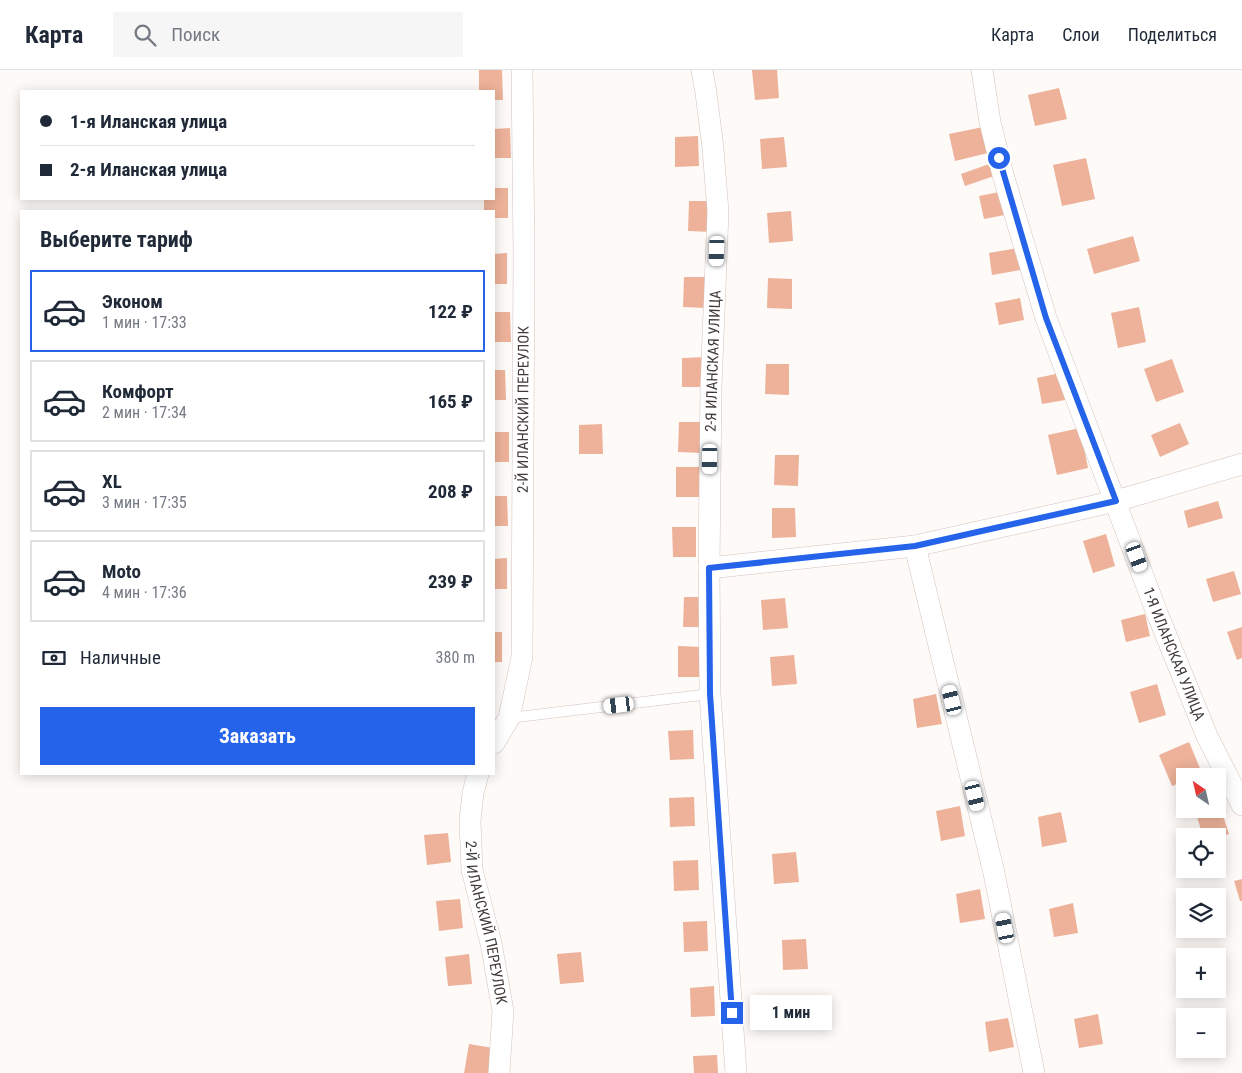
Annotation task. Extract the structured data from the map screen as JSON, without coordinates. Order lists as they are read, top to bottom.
{
  "streets": {
    "street": ["2-Я ИЛАНСКАЯ УЛИЦА", "2-Й ИЛАНСКИЙ ПЕРЕУЛОК", "1-Я ИЛАНСКАЯ УЛИЦА"]
  },
  "north": "top left",
  "page": {
    "header": "Карта",
    "search": "Поиск",
    "nav": ["Карта", "Слои", "Поделиться"],
    "banner": ["1-я Иланская улица", "2-я Иланская улица"],
    "heading": "Выберите тариф",
    "list": [
      {
        "name": "Эконом",
        "note": "1 мин · 17:33",
        "value": "122 ₽"
      },
      {
        "name": "Комфорт",
        "note": "2 мин · 17:34",
        "value": "165 ₽"
      },
      {
        "name": "XL",
        "note": "3 мин · 17:35",
        "value": "208 ₽"
      },
      {
        "name": "Moto",
        "note": "4 мин · 17:36",
        "value": "239 ₽"
      }
    ],
    "pay": ["Наличные", "380 m"],
    "buttons": "Заказать",
    "map_buttons": ["+", "−"],
    "bubble": "1 мин"
  }
}
